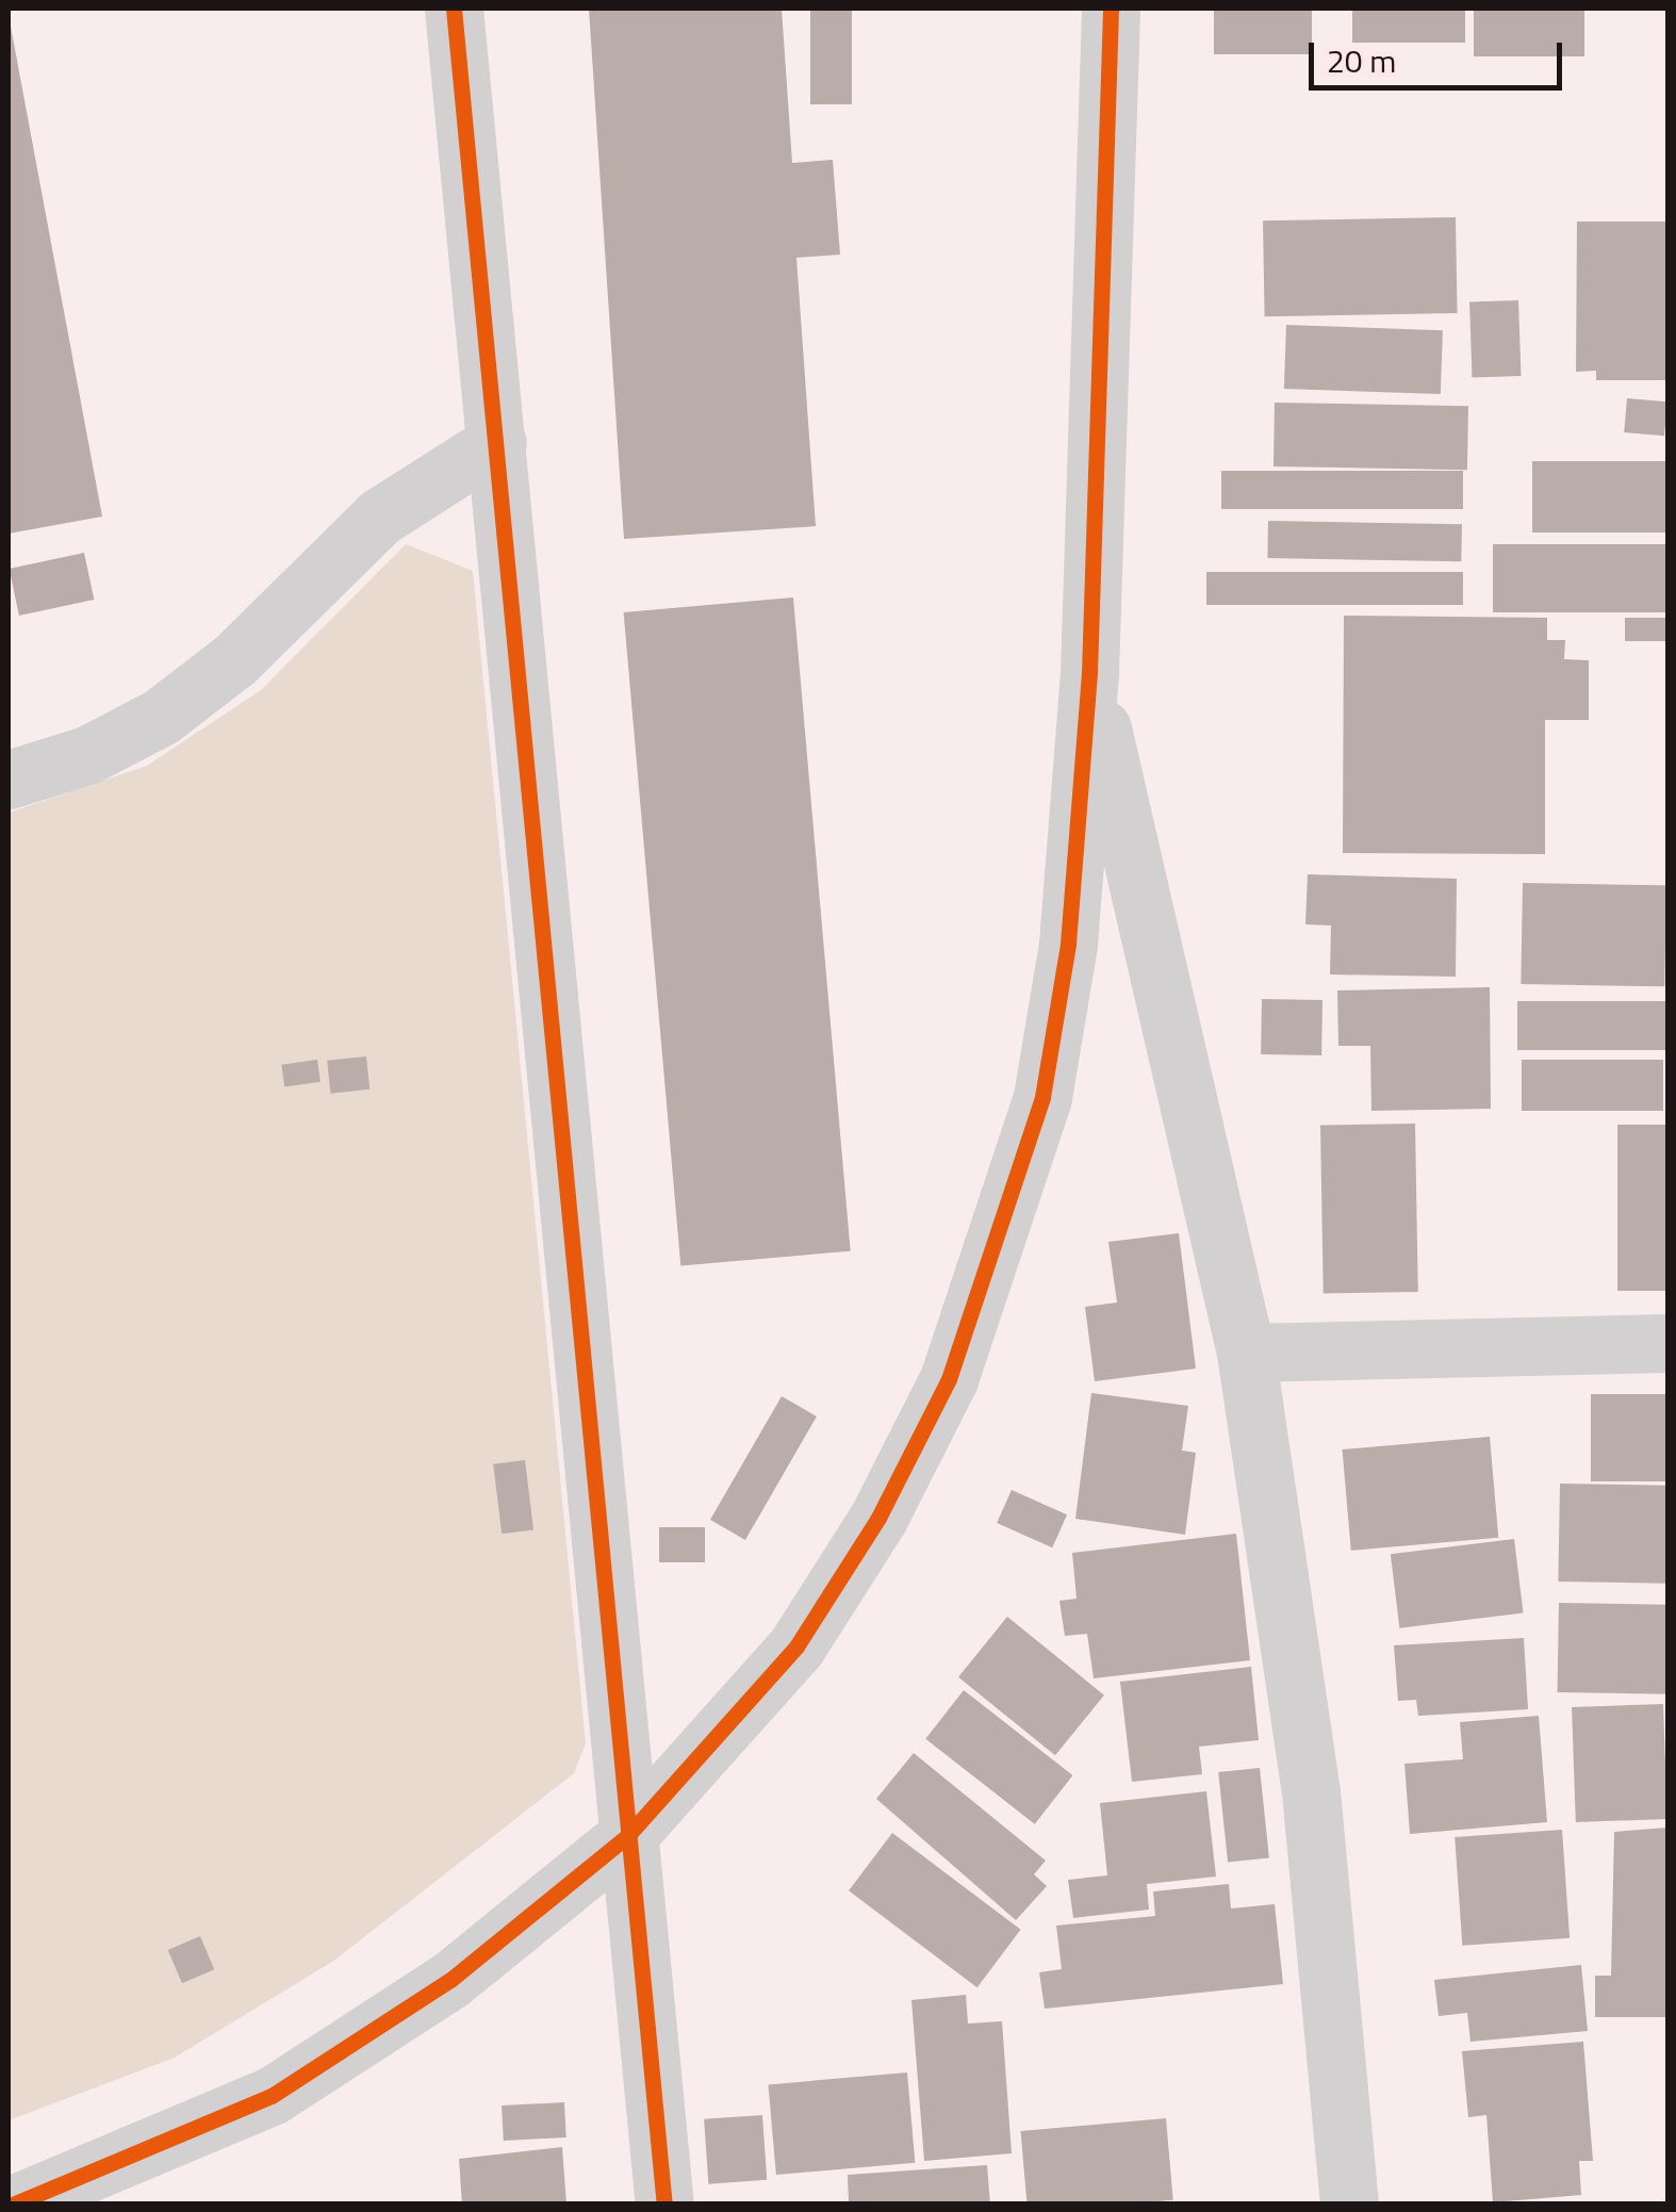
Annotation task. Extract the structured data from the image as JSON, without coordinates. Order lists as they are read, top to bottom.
{
  "scale_bar": "20 m"
}
